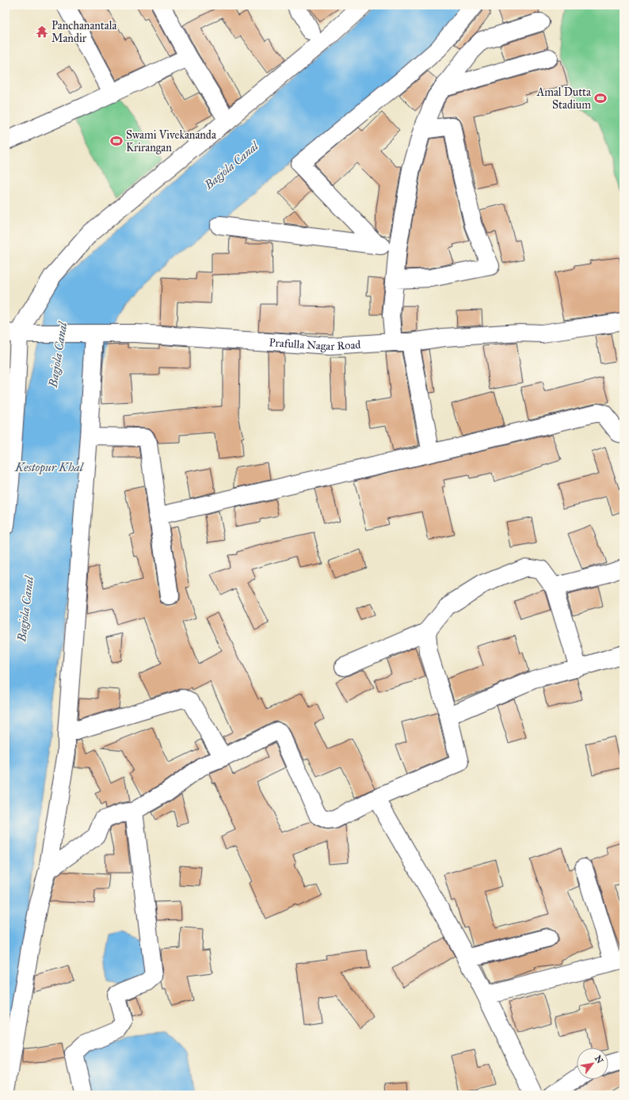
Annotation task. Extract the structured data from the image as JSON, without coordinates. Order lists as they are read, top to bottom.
{
  "streets": {
    "street": ["Prafulla Nagar Road"]
  },
  "water": ["Bagjola Canal", "Kestopur Khal"],
  "places": {
    "temple": ["Panchanantala Mandir"],
    "sports": ["Amal Dutta Stadium", "Swami Vivekananda Krirangan"]
  },
  "north": "top right"
}
